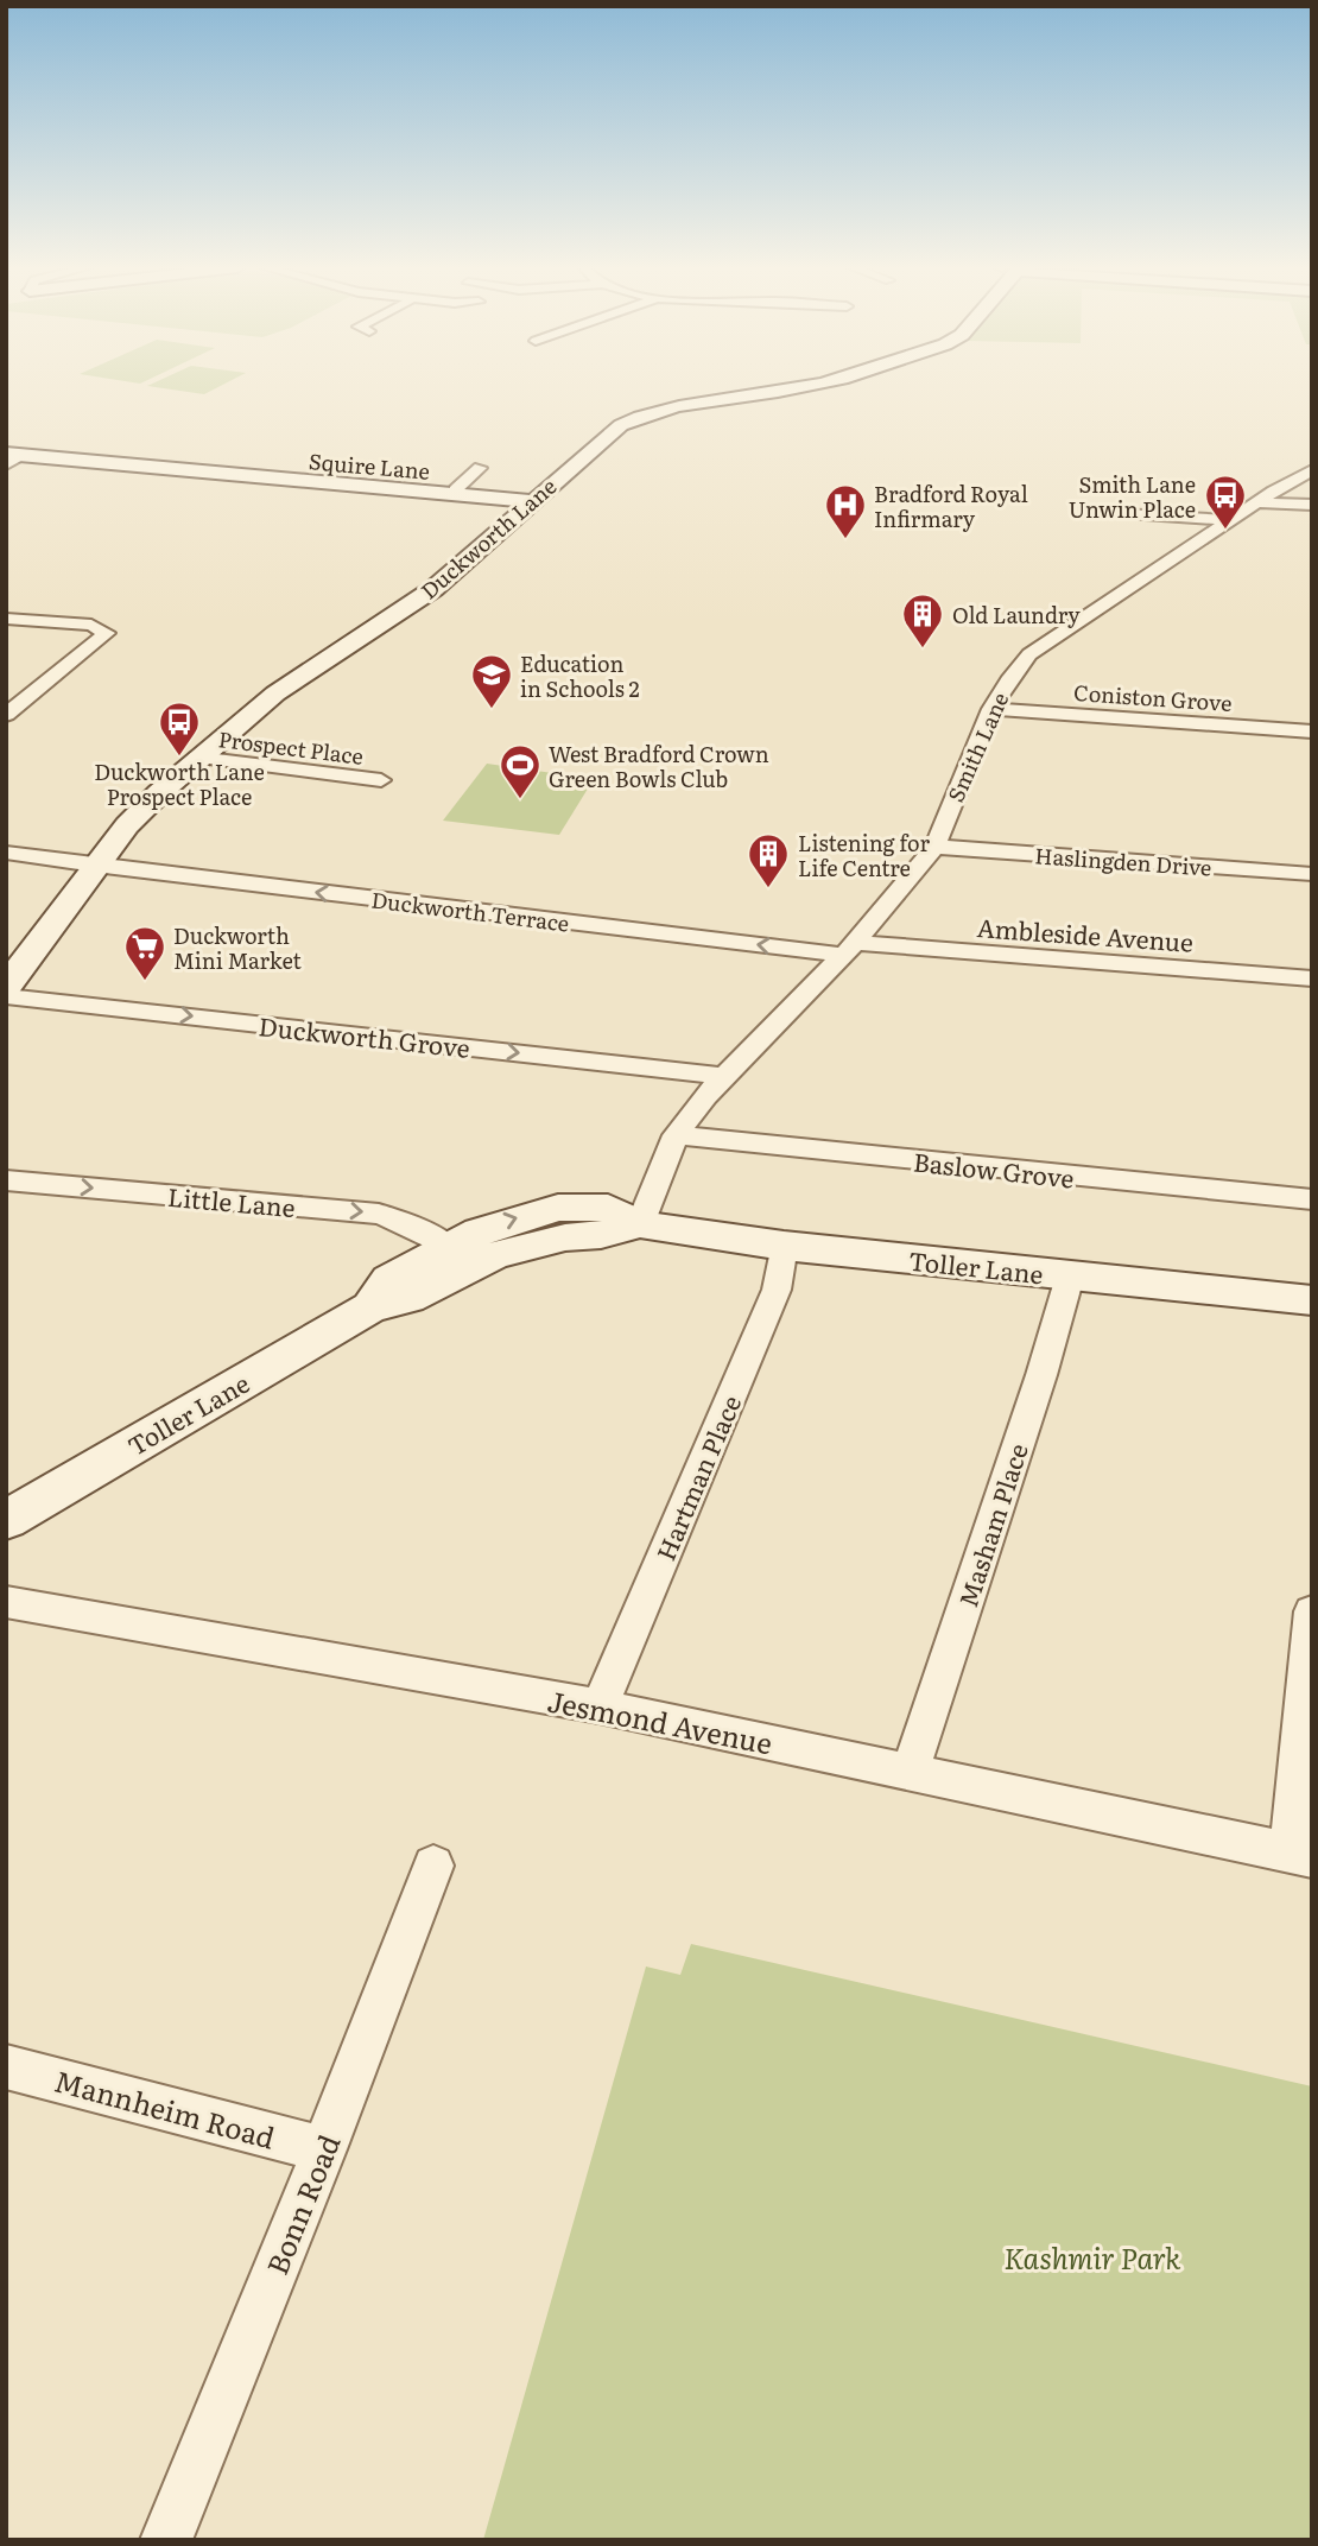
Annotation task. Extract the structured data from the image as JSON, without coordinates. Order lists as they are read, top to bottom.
{
  "streets": {
    "street": [
      "Squire Lane",
      "Duckworth Lane",
      "Coniston Grove",
      "Prospect Place",
      "Smith Lane",
      "Haslingden Drive",
      "Duckworth Terrace",
      "Ambleside Avenue",
      "Duckworth Grove",
      "Baslow Grove",
      "Little Lane",
      "Toller Lane",
      "Hartman Place",
      "Masham Place",
      "Jesmond Avenue",
      "Mannheim Road",
      "Bonn Road"
    ]
  },
  "crossings": [
    ["Squire Lane", "Duckworth Lane"],
    ["Duckworth Lane", "Prospect Place"],
    ["Duckworth Lane", "Duckworth Terrace"],
    ["Coniston Grove", "Smith Lane"],
    ["Smith Lane", "Haslingden Drive"],
    ["Smith Lane", "Duckworth Terrace"],
    ["Smith Lane", "Ambleside Avenue"],
    ["Smith Lane", "Duckworth Grove"],
    ["Smith Lane", "Baslow Grove"],
    ["Smith Lane", "Toller Lane"],
    ["Duckworth Terrace", "Ambleside Avenue"],
    ["Little Lane", "Toller Lane"],
    ["Toller Lane", "Hartman Place"],
    ["Toller Lane", "Masham Place"],
    ["Hartman Place", "Jesmond Avenue"],
    ["Masham Place", "Jesmond Avenue"],
    ["Mannheim Road", "Bonn Road"]
  ],
  "one_way": ["Duckworth Terrace", "Duckworth Grove", "Little Lane"],
  "parks": ["Kashmir Park"],
  "places": {
    "bus stop": ["Smith Lane Unwin Place", "Duckworth Lane Prospect Place"],
    "hospital": ["Bradford Royal Infirmary"],
    "building": ["Old Laundry", "Listening for Life Centre"],
    "school or university": ["Education in Schools 2"],
    "sports": ["West Bradford Crown Green Bowls Club"],
    "supermarket": ["Duckworth Mini Market"]
  }
}
